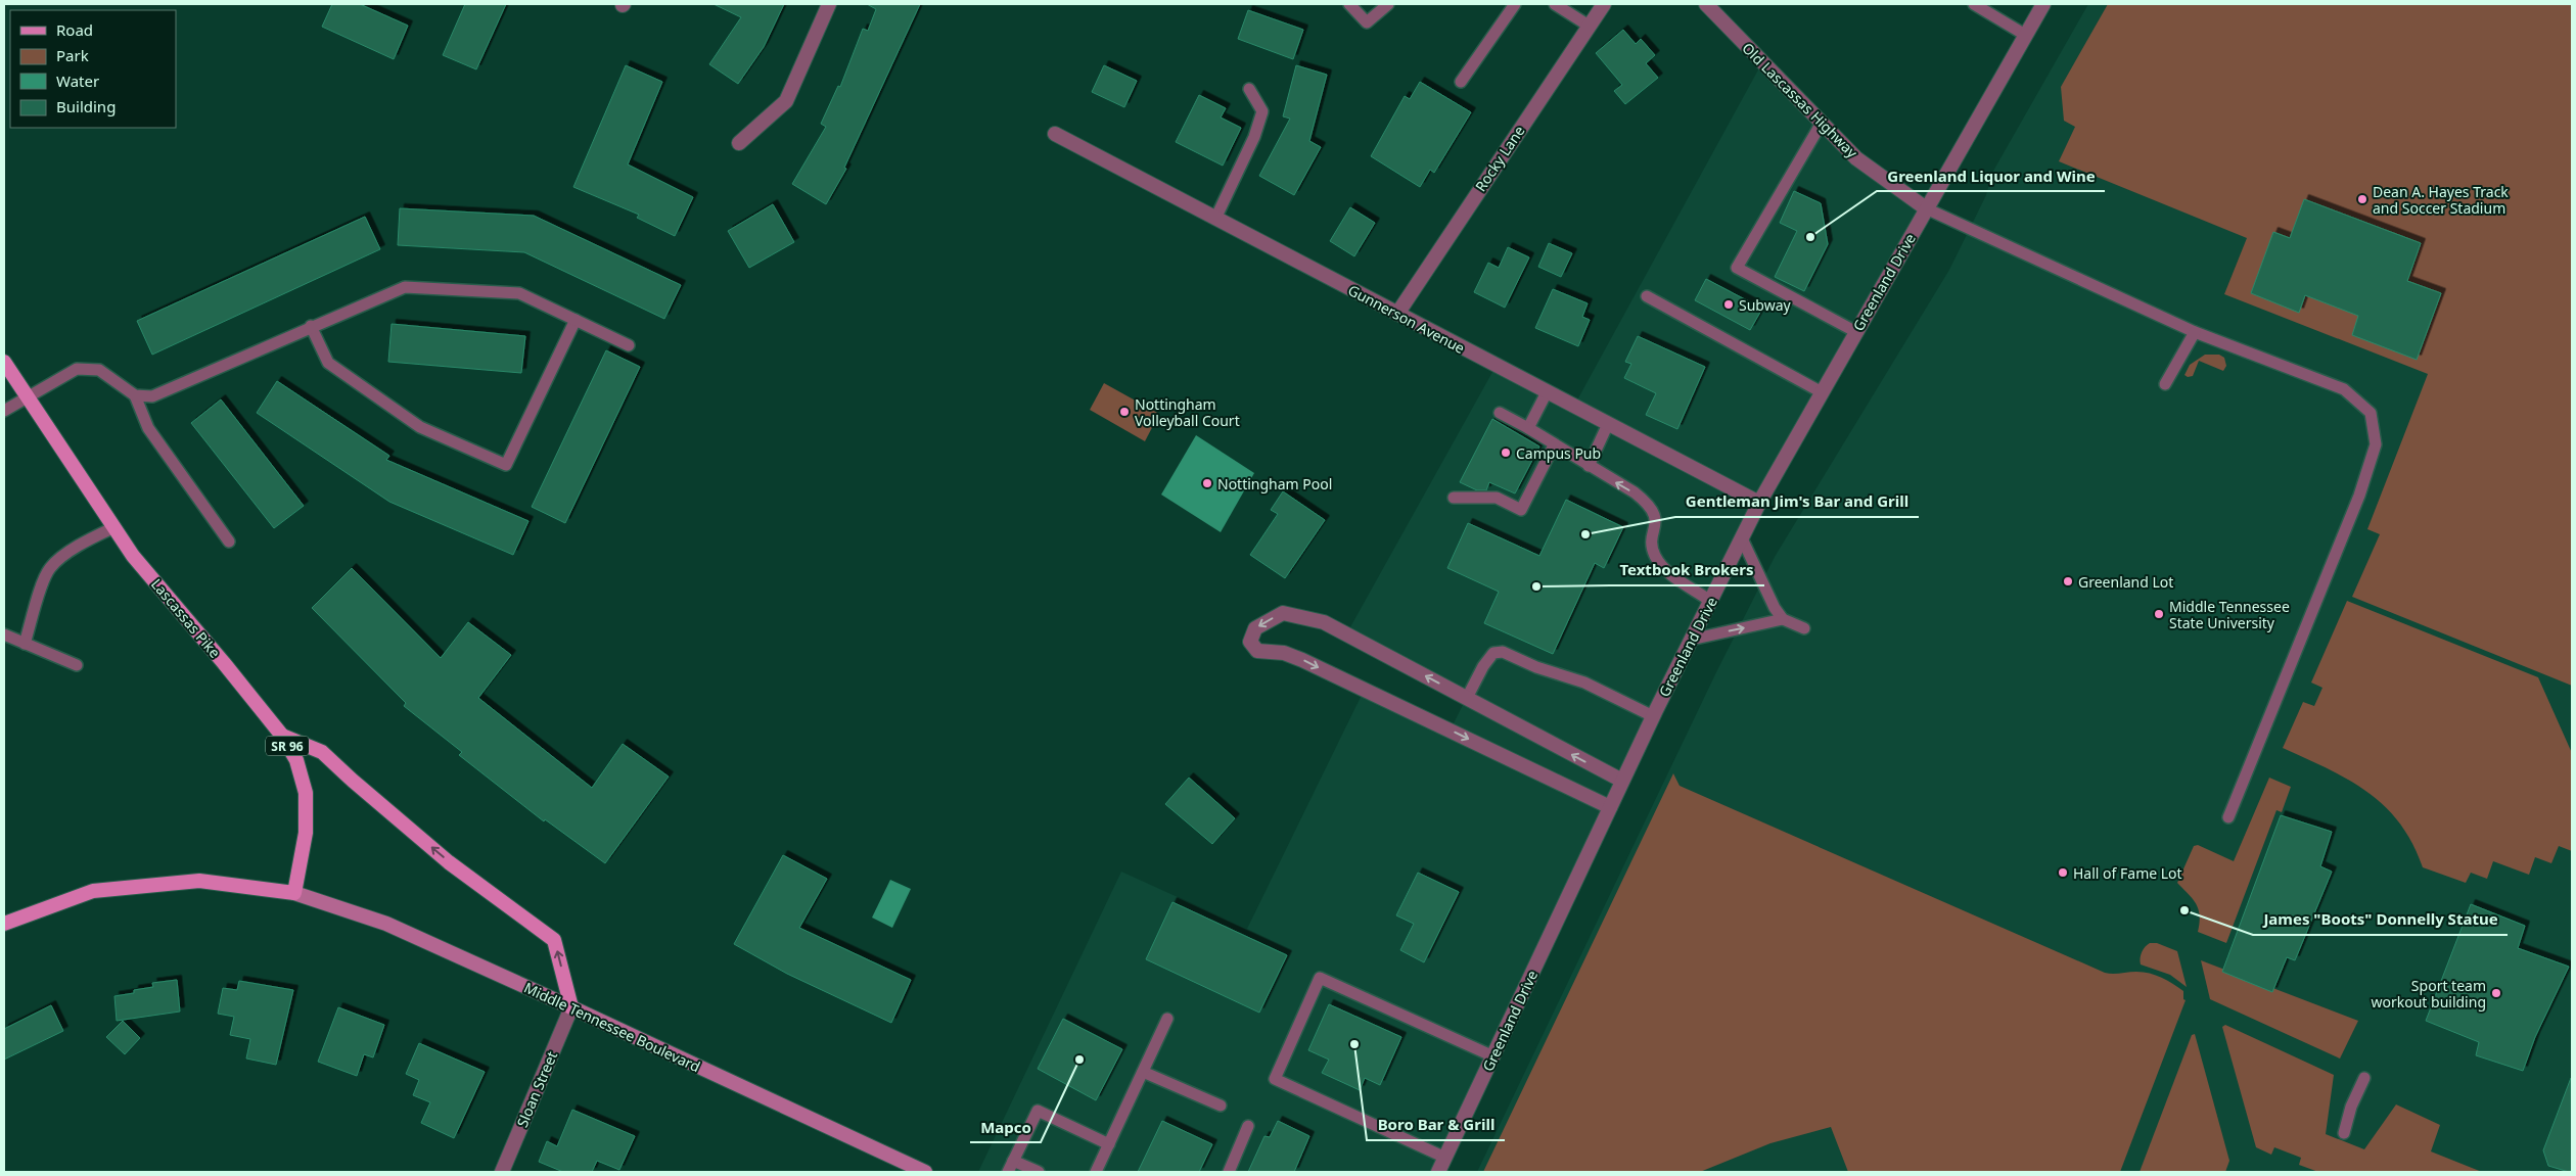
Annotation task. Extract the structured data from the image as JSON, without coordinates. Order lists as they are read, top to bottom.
{
  "streets": {
    "main road": ["Lascassas Pike", "SR 96", "Middle Tennessee Boulevard"],
    "street": [
      "Old Lascassas Highway",
      "Rocky Lane",
      "Greenland Drive",
      "Gunnerson Avenue",
      "Sloan Street"
    ]
  },
  "crossings": [
    ["Old Lascassas Highway", "Greenland Drive"],
    ["Rocky Lane", "Gunnerson Avenue"],
    ["Greenland Drive", "Gunnerson Avenue"],
    ["Lascassas Pike", "Middle Tennessee Boulevard"],
    ["Middle Tennessee Boulevard", "Sloan Street"]
  ],
  "places": [
    "Dean A. Hayes Track and Soccer Stadium",
    "Greenland Liquor and Wine",
    "Subway",
    "Nottingham Volleyball Court",
    "Campus Pub",
    "Nottingham Pool",
    "Gentleman Jim's Bar and Grill",
    "Greenland Lot",
    "Textbook Brokers",
    "Middle Tennessee State University",
    "Hall of Fame Lot",
    "James \"Boots\" Donnelly Statue",
    "Sport team workout building",
    "Boro Bar & Grill",
    "Mapco"
  ],
  "legend": [
    "Road",
    "Park",
    "Water",
    "Building"
  ]
}
